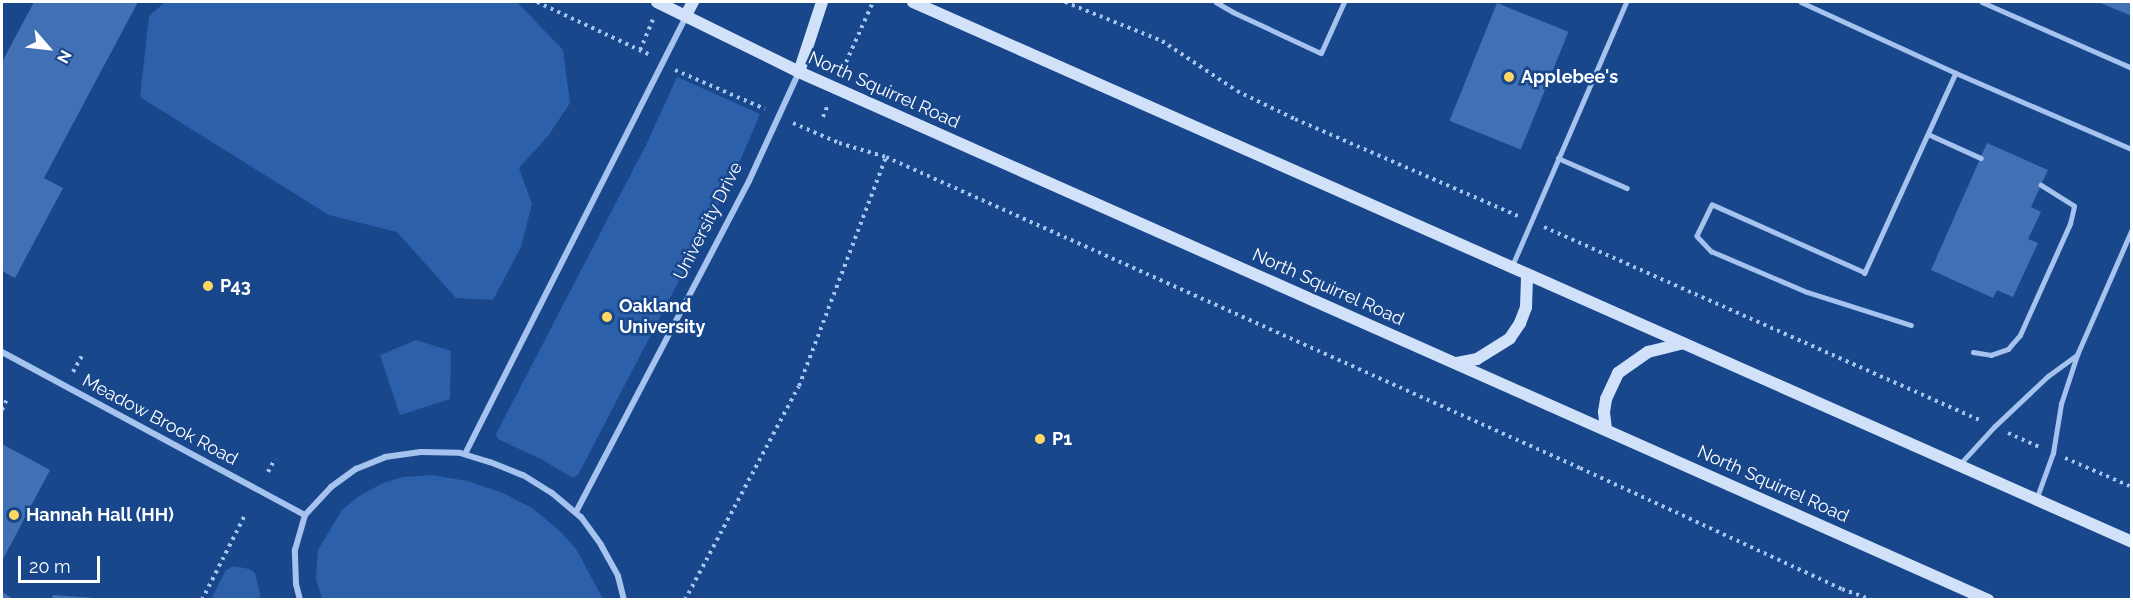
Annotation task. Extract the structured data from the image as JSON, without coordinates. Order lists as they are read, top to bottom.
{
  "streets": {
    "main road": ["North Squirrel Road", "University Drive"],
    "street": ["Meadow Brook Road"]
  },
  "crossings": [
    ["North Squirrel Road", "University Drive"]
  ],
  "places": [
    "Applebee's",
    "P43",
    "Oakland University",
    "P1",
    "Hannah Hall (HH)"
  ],
  "scale_bar": "20 m",
  "north": "bottom right"
}
